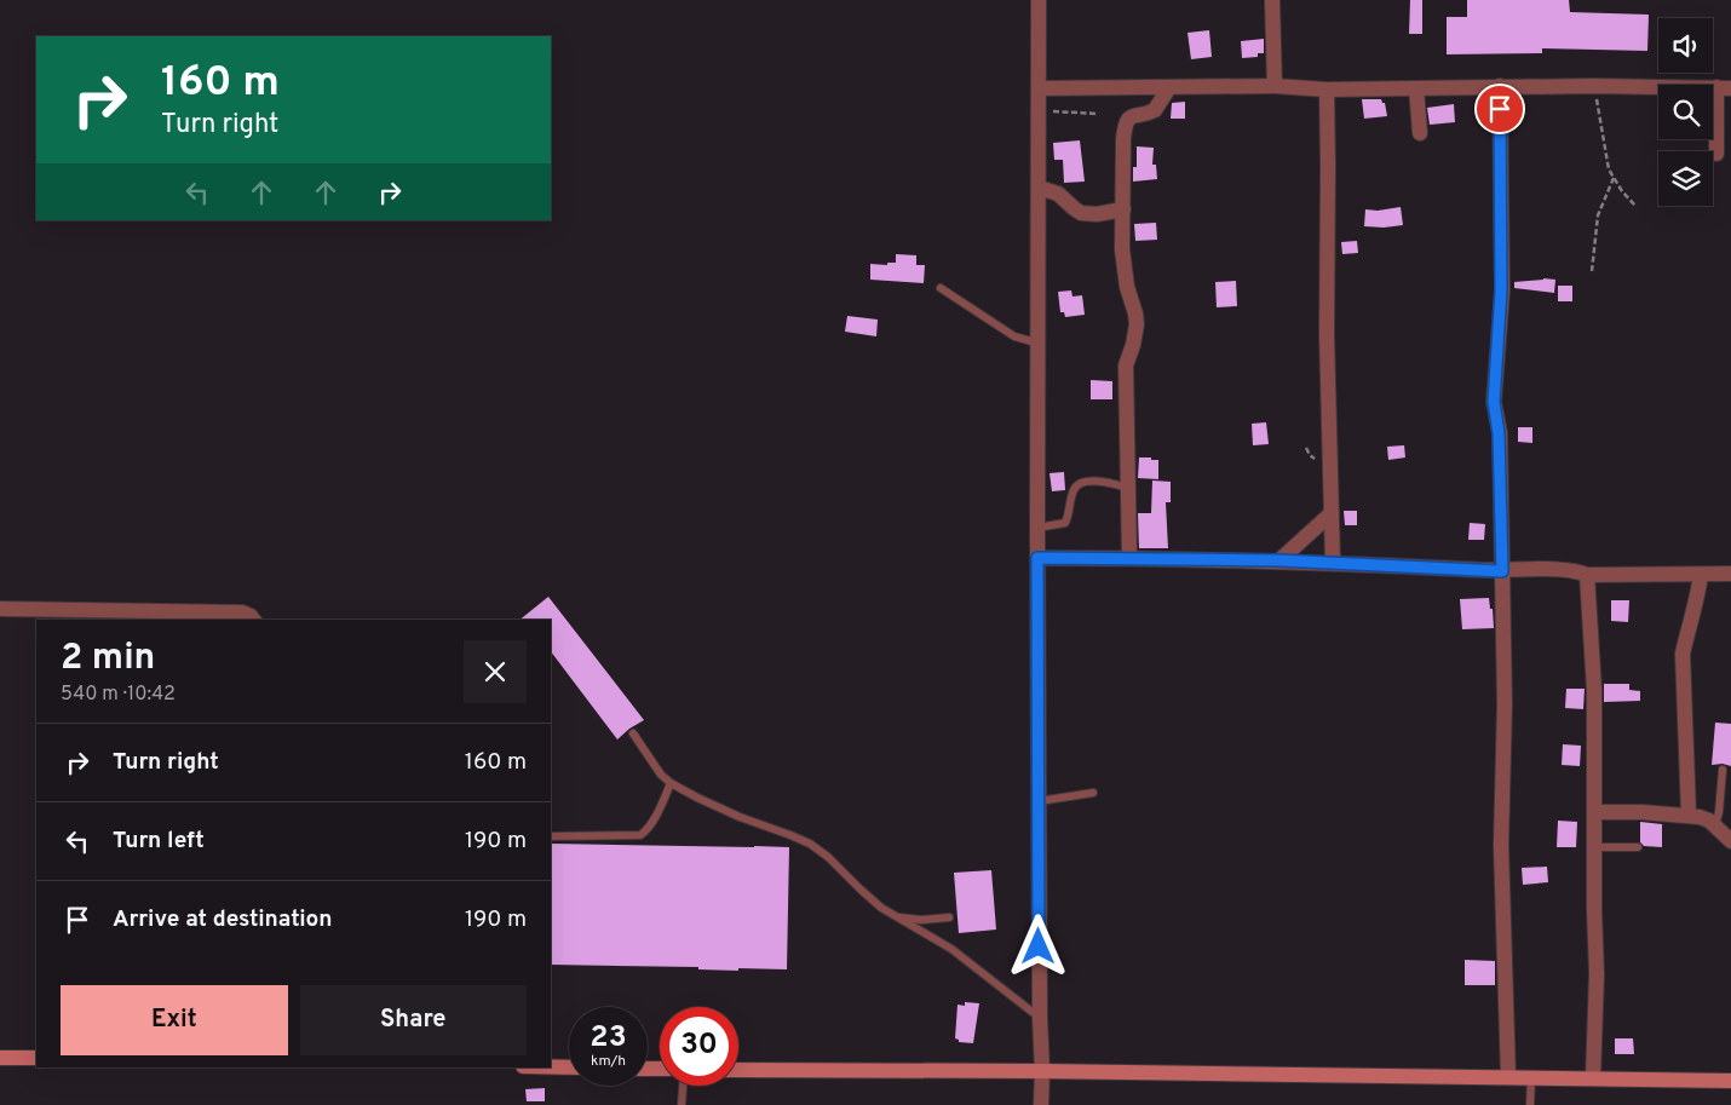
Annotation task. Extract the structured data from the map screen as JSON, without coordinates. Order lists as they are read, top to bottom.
{
  "page": {
    "turn": ["160 m", "Turn right"],
    "heading": ["2 min", "540 m · 10:42"],
    "list": [
      {
        "name": "Turn right",
        "value": "160 m"
      },
      {
        "name": "Turn left",
        "value": "190 m"
      },
      {
        "name": "Arrive at destination",
        "value": "190 m"
      }
    ],
    "buttons": ["Exit", "Share"],
    "speed": "23 km/h",
    "limit": "30"
  }
}
